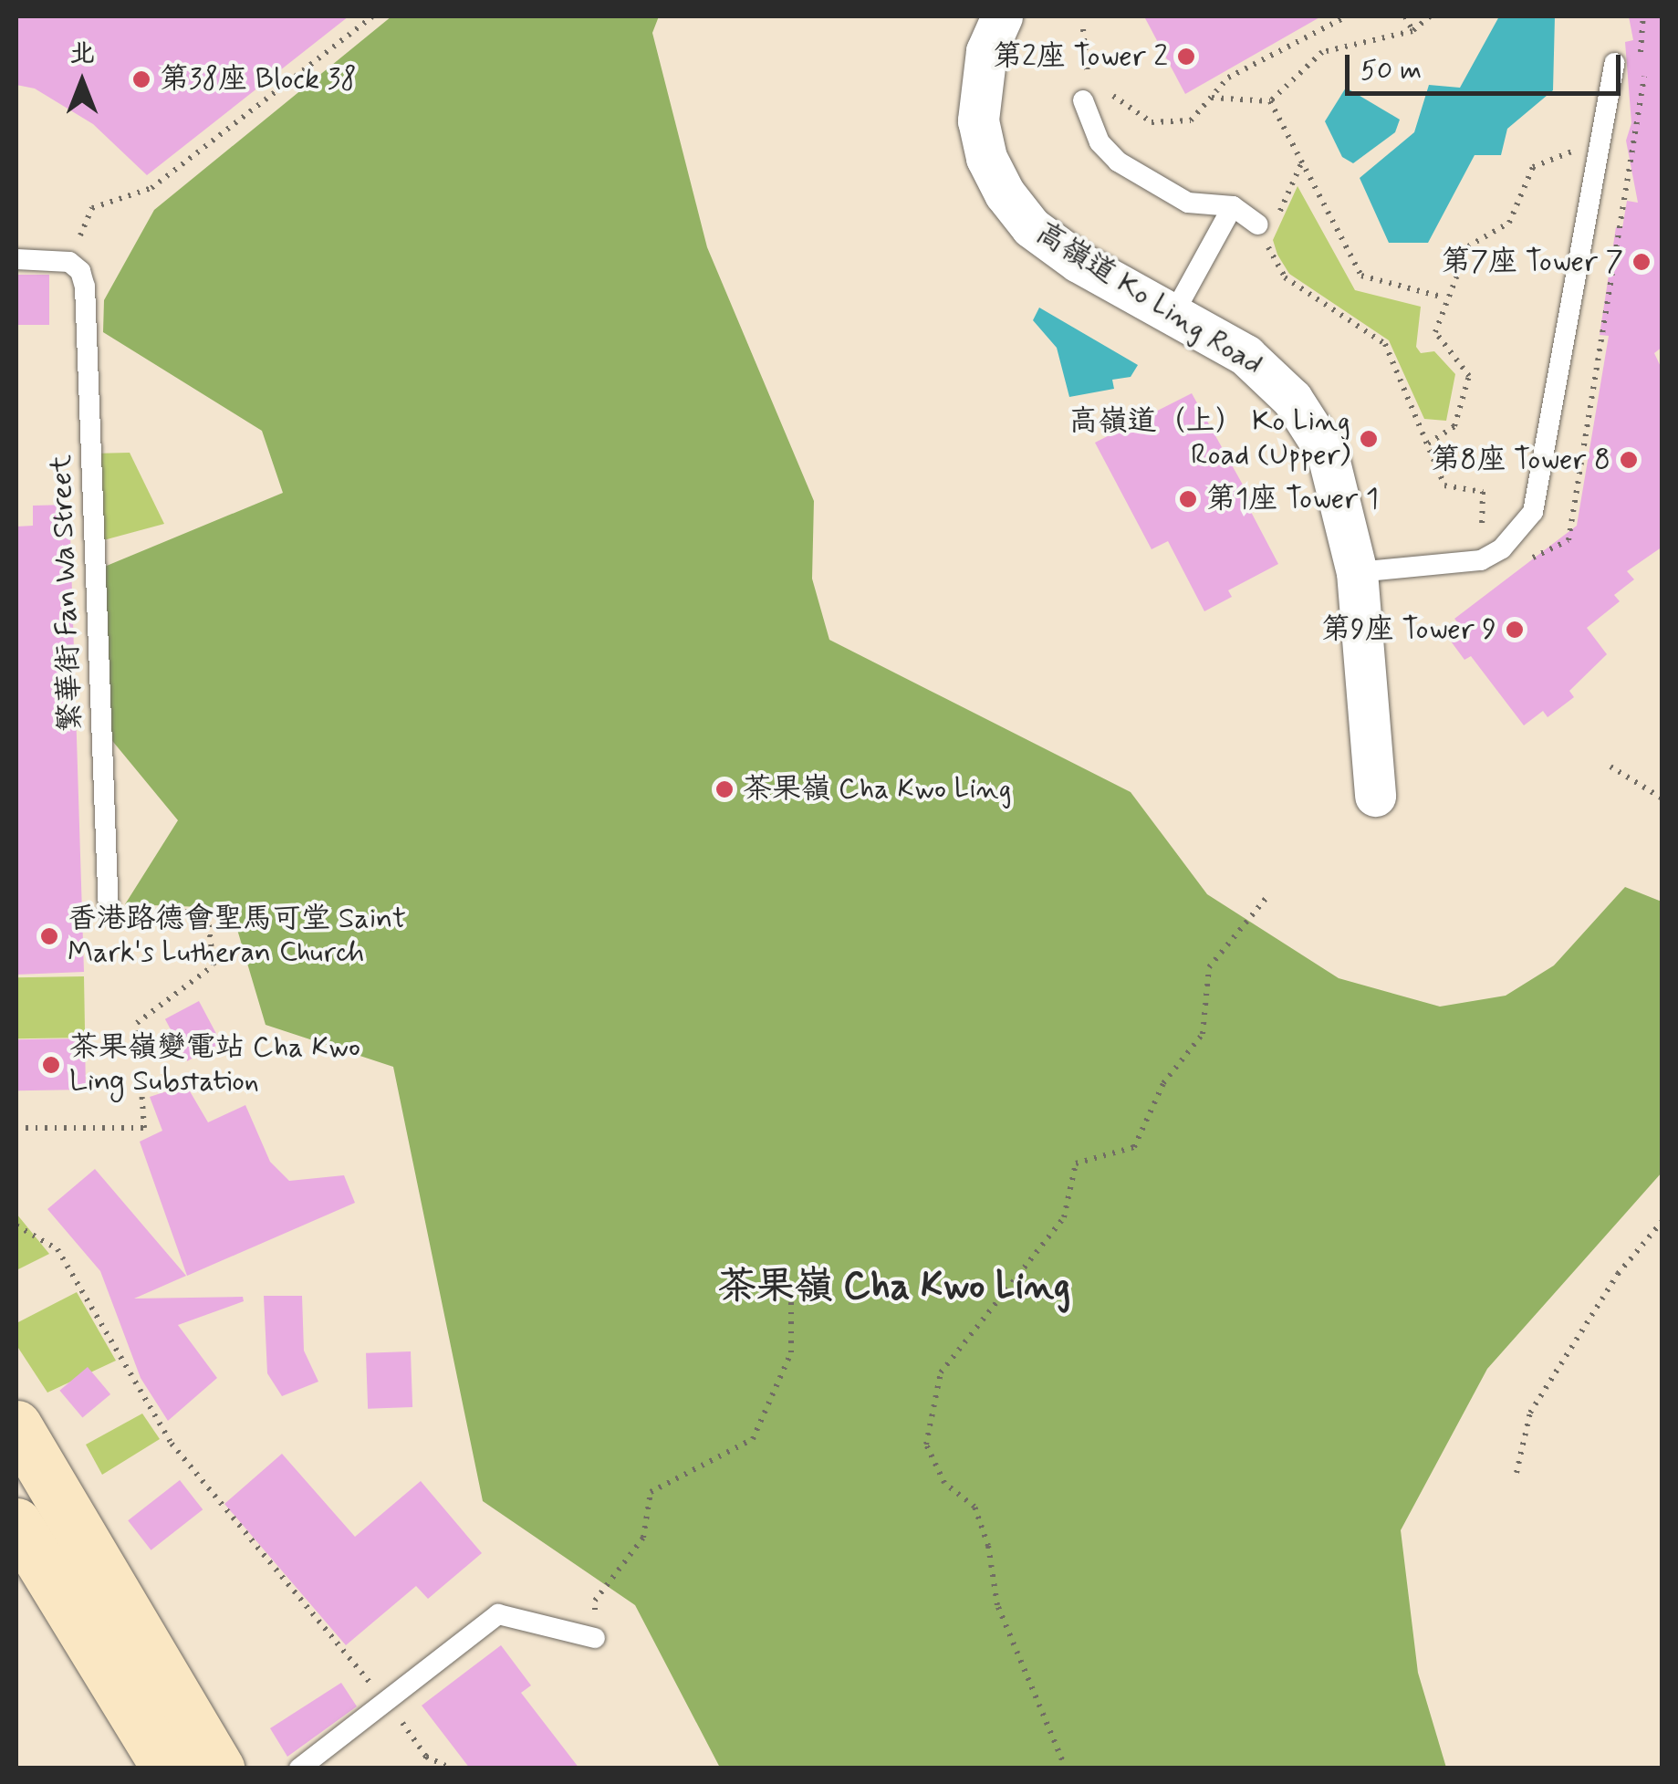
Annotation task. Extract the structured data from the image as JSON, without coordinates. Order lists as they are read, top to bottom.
{
  "streets": {
    "street": ["高嶺道 Ko Ling Road"],
    "lane": ["繁華街 Fan Wa Street"]
  },
  "districts": ["茶果嶺 Cha Kwo Ling"],
  "places": [
    "第2座 Tower 2",
    "第38座 Block 38",
    "第7座 Tower 7",
    "高嶺道（上） Ko Ling Road (Upper)",
    "第8座 Tower 8",
    "第1座 Tower 1",
    "第9座 Tower 9",
    "茶果嶺 Cha Kwo Ling",
    "香港路德會聖馬可堂 Saint Mark's Lutheran Church",
    "茶果嶺變電站 Cha Kwo Ling Substation"
  ],
  "scale_bar": "50 m",
  "north": "top"
}
